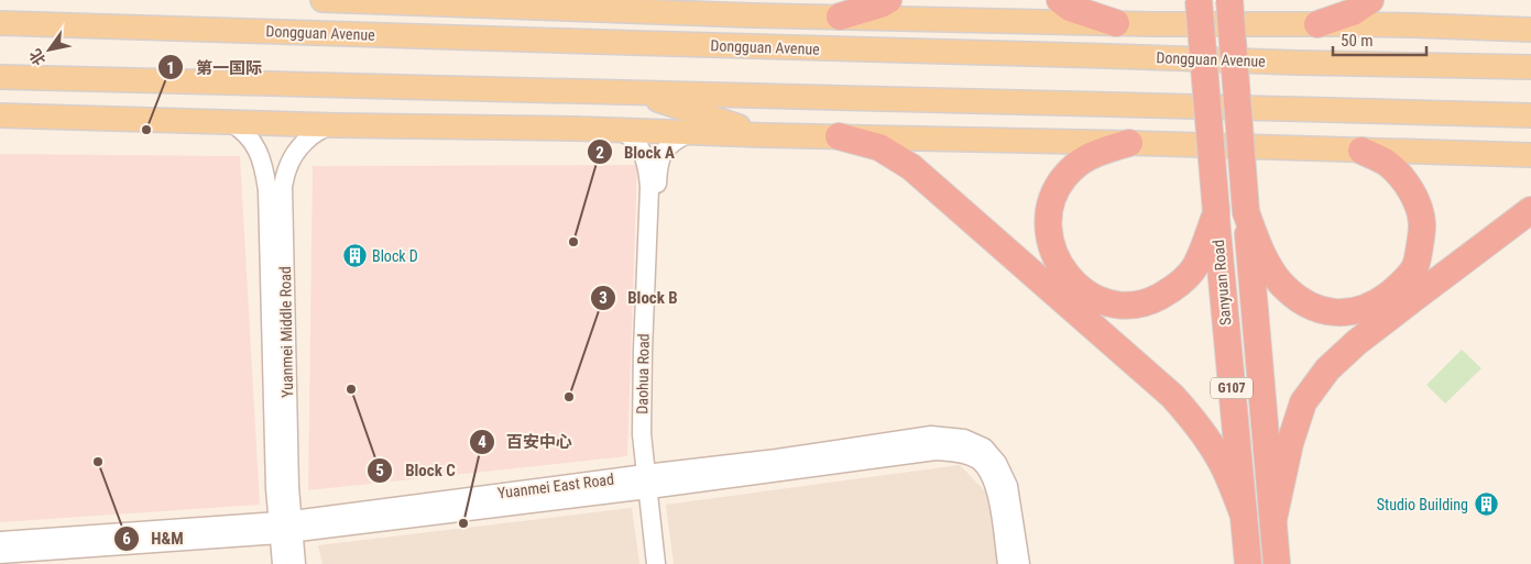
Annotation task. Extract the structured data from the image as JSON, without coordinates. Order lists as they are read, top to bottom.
{
  "streets": {
    "highway": ["Sanyuan Road", "G107"],
    "main road": ["Dongguan Avenue"],
    "street": ["Yuanmei Middle Road", "Daohua Road", "Yuanmei East Road"]
  },
  "crossings": [
    ["Yuanmei Middle Road", "Yuanmei East Road"],
    ["Daohua Road", "Yuanmei East Road"]
  ],
  "places": {
    "other": [
      "第一国际",
      "Block A",
      "Block C",
      "Block B",
      "H&M",
      "百安中心"
    ],
    "building": ["Block D", "Studio Building"]
  },
  "scale_bar": "50 m",
  "north": "bottom left"
}
